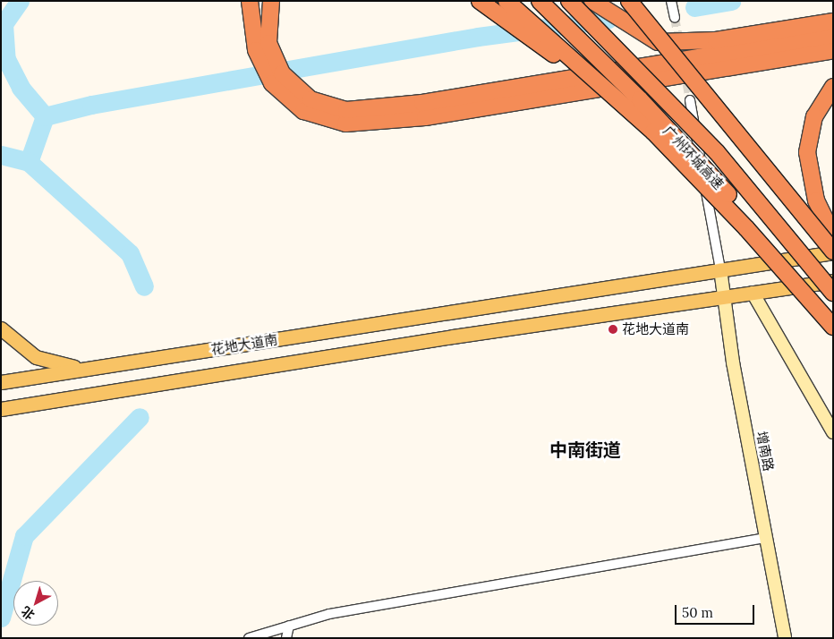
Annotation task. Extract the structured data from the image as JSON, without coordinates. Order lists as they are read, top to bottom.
{
  "streets": {
    "highway": ["广州环城高速"],
    "main road": ["花地大道南"],
    "street": ["增南路"]
  },
  "crossings": [
    ["花地大道南", "增南路"]
  ],
  "districts": ["中南街道"],
  "places": ["花地大道南"],
  "scale_bar": "50 m",
  "north": "bottom left"
}
